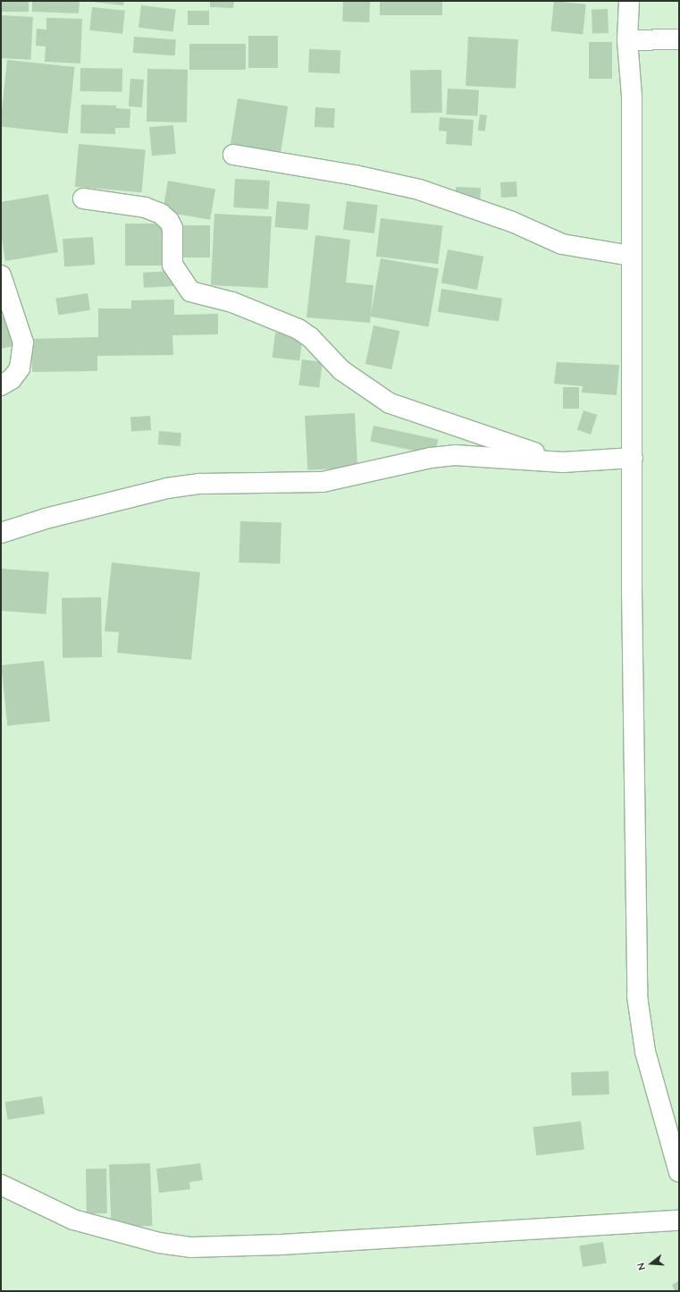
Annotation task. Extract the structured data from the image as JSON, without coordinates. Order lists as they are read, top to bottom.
{
  "north": "left"
}
